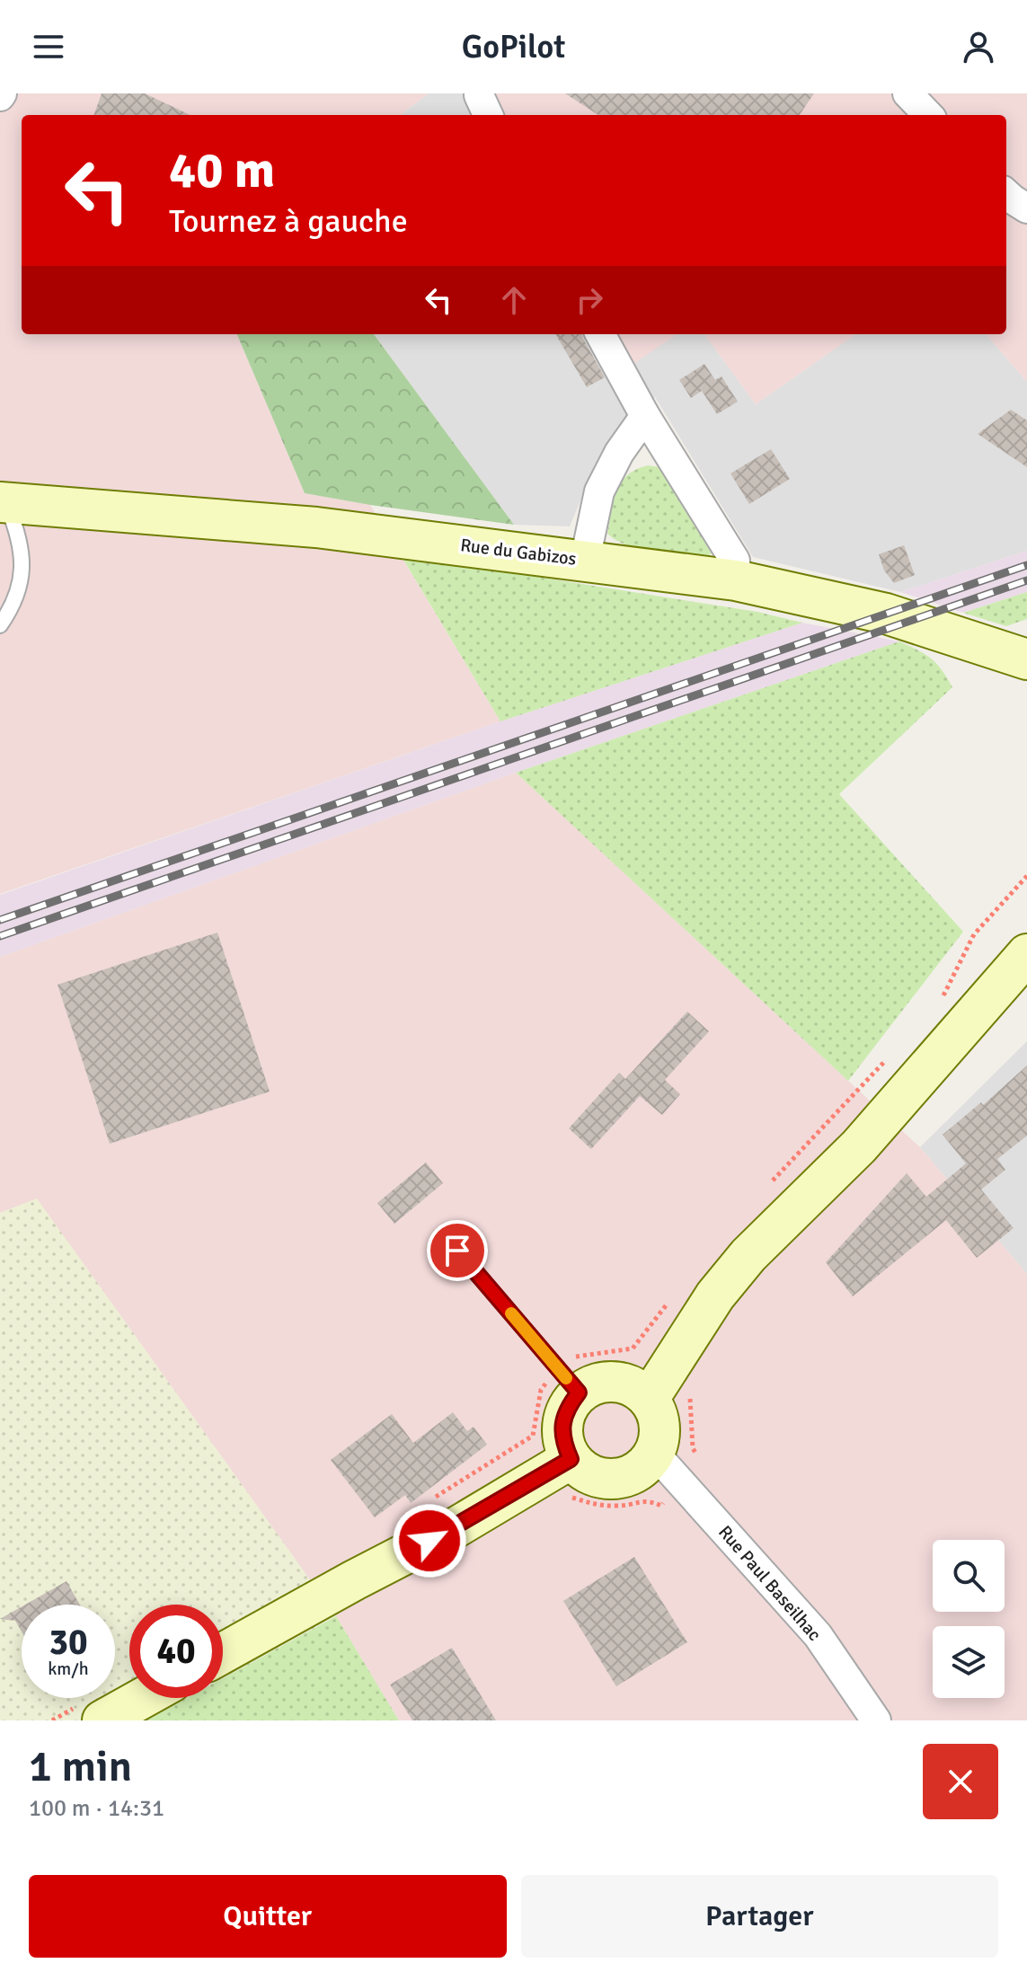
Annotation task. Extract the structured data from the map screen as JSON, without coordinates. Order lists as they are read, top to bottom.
{
  "streets": {
    "street": ["Rue du Gabizos", "Rue Paul Baseilhac"]
  },
  "page": {
    "header": "GoPilot",
    "turn": ["40 m", "Tournez à gauche"],
    "speed": "30 km/h",
    "limit": "40",
    "heading": ["1 min", "100 m · 14:31"],
    "buttons": ["Quitter", "Partager"]
  }
}
